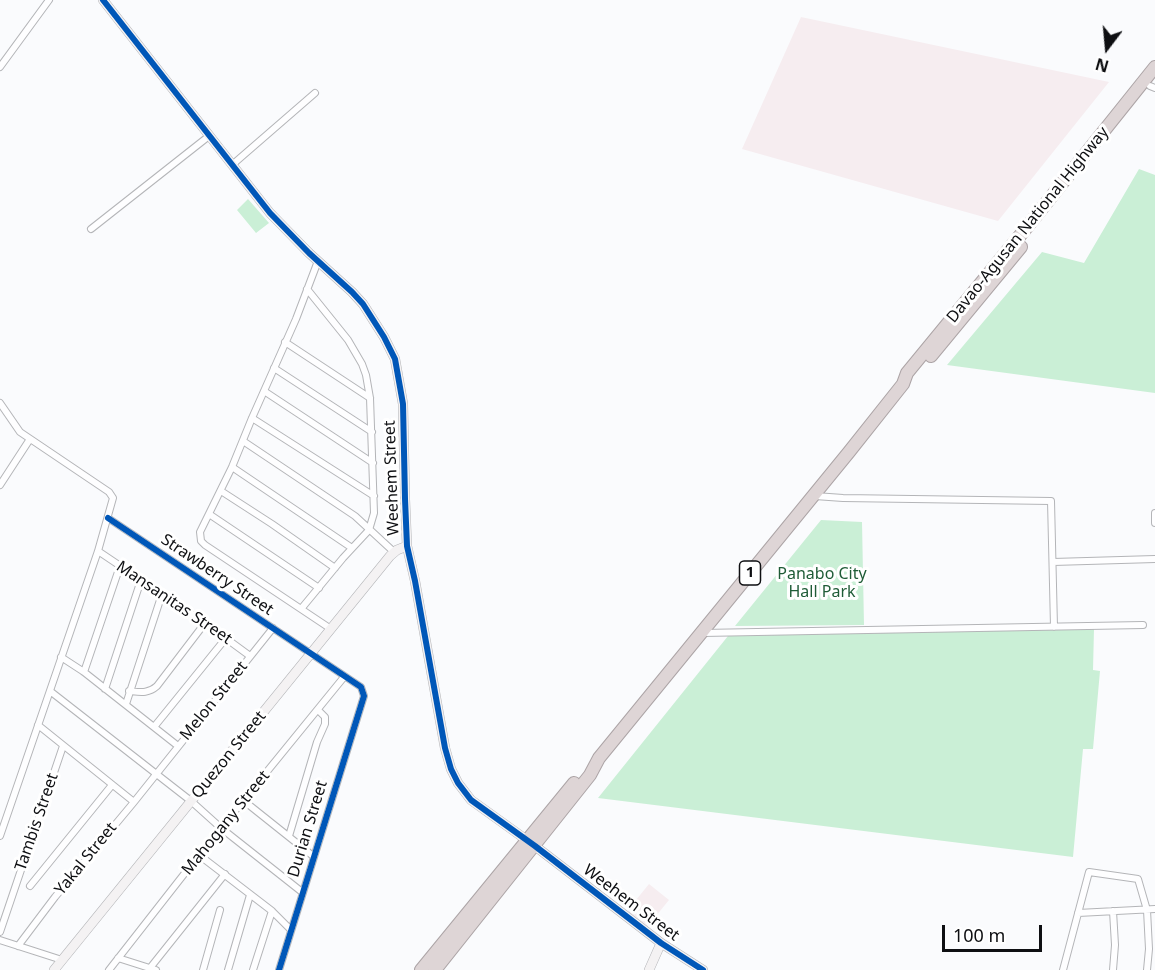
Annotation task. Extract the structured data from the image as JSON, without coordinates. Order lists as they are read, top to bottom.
{
  "streets": {
    "highway": ["Davao-Agusan National Highway", "1"],
    "street": [
      "Weehem Street",
      "Strawberry Street",
      "Mansanitas Street",
      "Melon Street",
      "Quezon Street",
      "Tambis Street",
      "Mahogany Street",
      "Durian Street",
      "Yakal Street"
    ]
  },
  "crossings": [
    ["Davao-Agusan National Highway", "Weehem Street"],
    ["Weehem Street", "Quezon Street"],
    ["Strawberry Street", "Melon Street"],
    ["Strawberry Street", "Quezon Street"],
    ["Strawberry Street", "Mahogany Street"],
    ["Strawberry Street", "Durian Street"],
    ["Mansanitas Street", "Melon Street"],
    ["Melon Street", "Yakal Street"]
  ],
  "parks": ["Panabo City Hall Park"],
  "scale_bar": "100 m",
  "north": "bottom"
}
